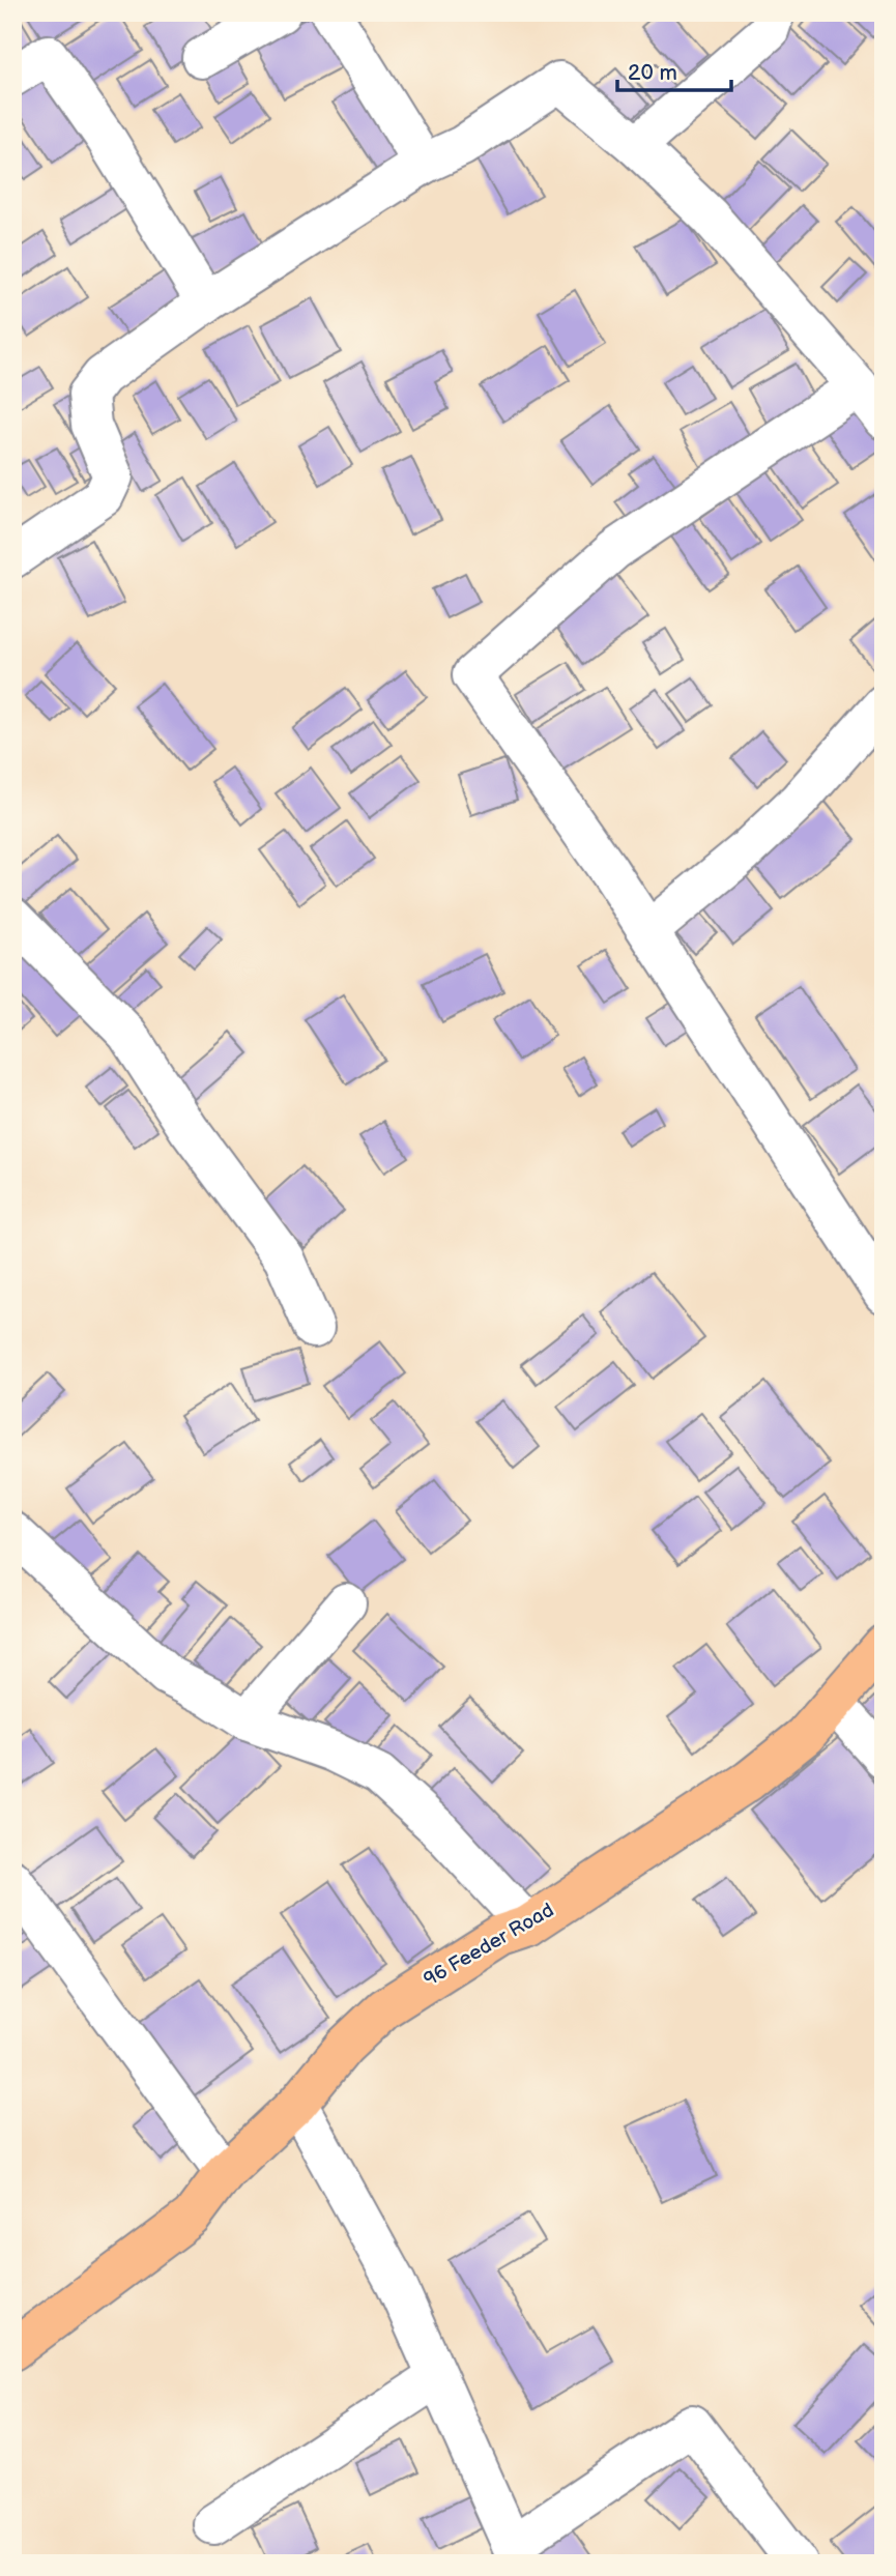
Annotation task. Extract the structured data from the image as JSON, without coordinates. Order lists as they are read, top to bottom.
{
  "streets": {
    "main road": ["96 Feeder Road"]
  },
  "scale_bar": "20 m"
}
